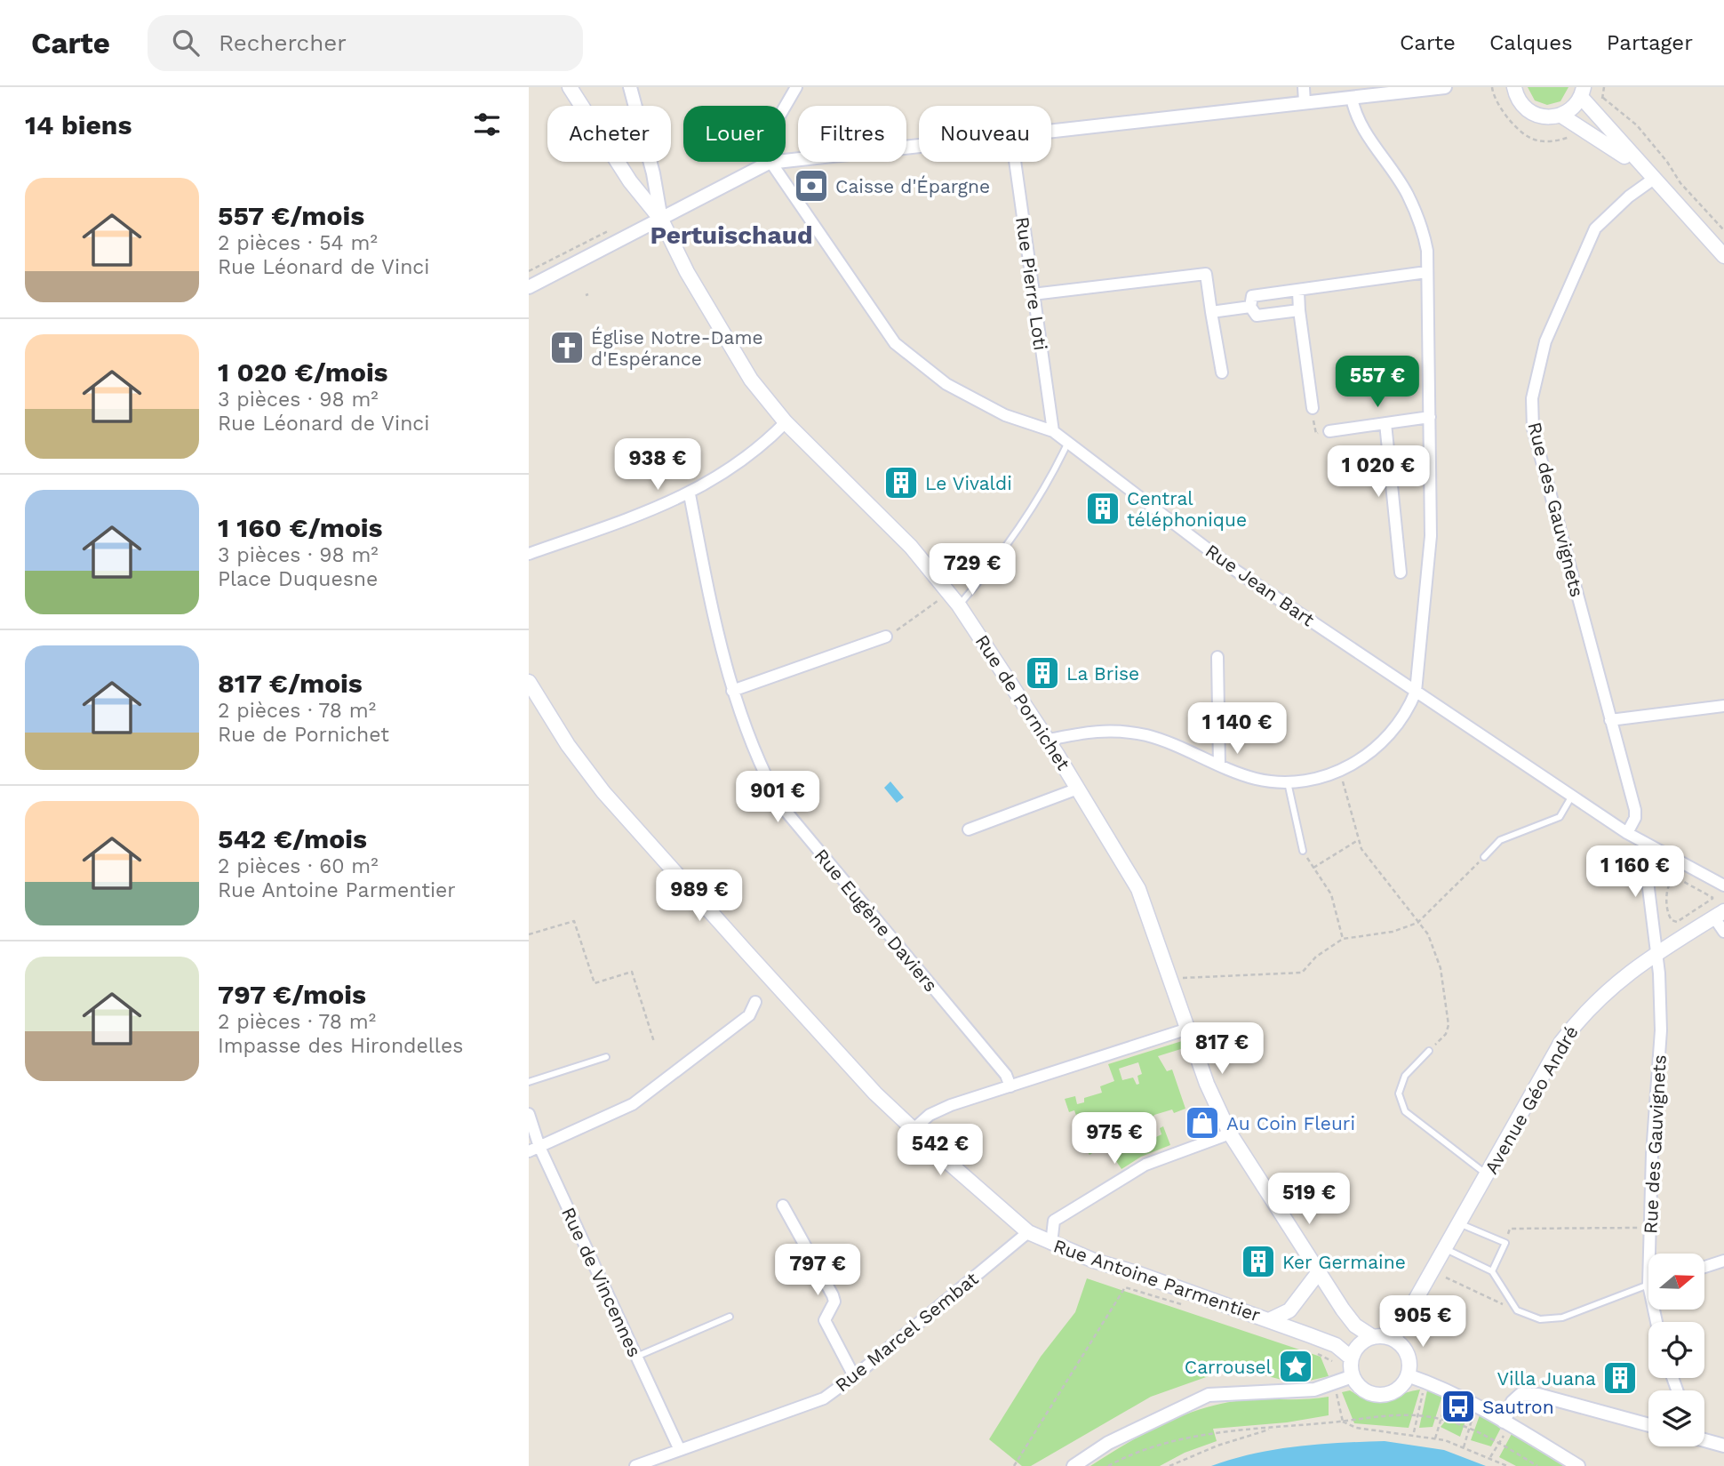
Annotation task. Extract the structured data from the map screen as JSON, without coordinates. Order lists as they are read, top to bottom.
{
  "streets": {
    "main road": ["Rue de Pornichet", "Avenue Géo André", "Rue Antoine Parmentier"],
    "street": [
      "Rue Pierre Loti",
      "Rue des Gauvignets",
      "Rue Jean Bart",
      "Rue Eugène Daviers",
      "Rue de Vincennes",
      "Rue Marcel Sembat"
    ]
  },
  "crossings": [
    ["Rue Pierre Loti", "Rue Jean Bart"],
    ["Rue des Gauvignets", "Rue Jean Bart"],
    ["Rue des Gauvignets", "Avenue Géo André"],
    ["Rue de Pornichet", "Avenue Géo André"],
    ["Rue de Pornichet", "Rue Antoine Parmentier"],
    ["Avenue Géo André", "Rue Antoine Parmentier"],
    ["Rue Antoine Parmentier", "Rue Marcel Sembat"],
    ["Rue de Vincennes", "Rue Marcel Sembat"]
  ],
  "districts": ["Pertuischaud"],
  "places": {
    "bank": ["Caisse d'Épargne"],
    "church": ["Église Notre-Dame d'Espérance"],
    "building": [
      "Le Vivaldi",
      "Central téléphonique",
      "La Brise",
      "Ker Germaine",
      "Villa Juana"
    ],
    "shop": ["Au Coin Fleuri"],
    "place": ["Carrousel"],
    "bus stop": ["Sautron"]
  },
  "north": "right",
  "page": {
    "header": "Carte",
    "search": "Rechercher",
    "nav": ["Carte", "Calques", "Partager"],
    "heading": "14 biens",
    "chip": [
      "Acheter",
      "Louer",
      "Filtres",
      "Nouveau"
    ],
    "list": [
      {
        "name": "557 €/mois",
        "note": "2 pièces · 54 m² · Rue Léonard de Vinci"
      },
      {
        "name": "1 020 €/mois",
        "note": "3 pièces · 98 m² · Rue Léonard de Vinci"
      },
      {
        "name": "1 160 €/mois",
        "note": "3 pièces · 98 m² · Place Duquesne"
      },
      {
        "name": "817 €/mois",
        "note": "2 pièces · 78 m² · Rue de Pornichet"
      },
      {
        "name": "542 €/mois",
        "note": "2 pièces · 60 m² · Rue Antoine Parmentier"
      },
      {
        "name": "797 €/mois",
        "note": "2 pièces · 78 m² · Impasse des Hirondelles"
      }
    ],
    "price": [
      "557 €",
      "938 €",
      "1 020 €",
      "729 €",
      "1 140 €",
      "901 €",
      "1 160 €",
      "989 €",
      "817 €",
      "975 €",
      "542 €",
      "519 €",
      "797 €",
      "905 €"
    ]
  }
}
